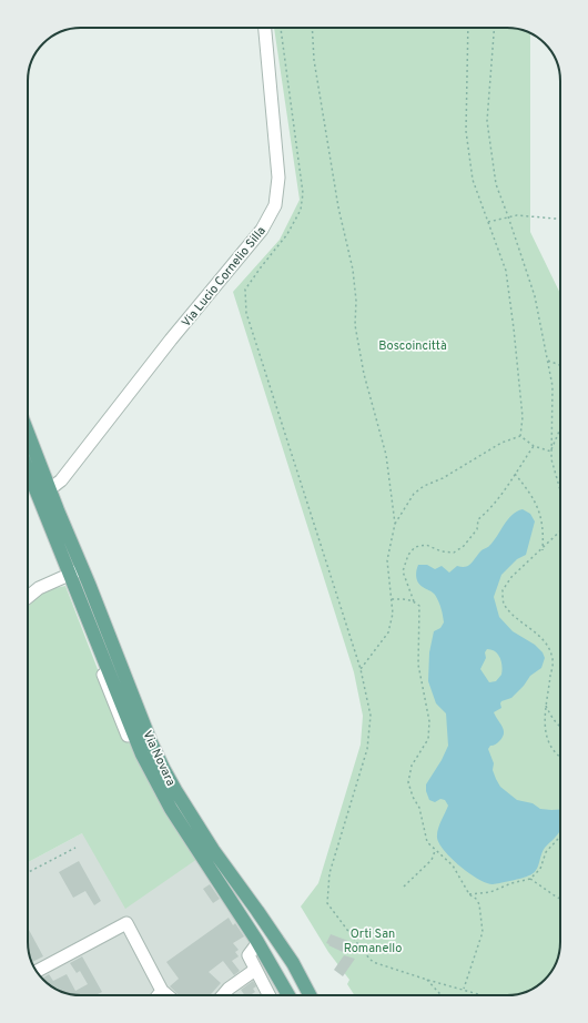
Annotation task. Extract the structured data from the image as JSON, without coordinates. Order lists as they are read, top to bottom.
{
  "streets": {
    "main road": ["Via Novara"],
    "street": ["Via Lucio Cornelio Silla"]
  },
  "crossings": [
    ["Via Lucio Cornelio Silla", "Via Novara"]
  ],
  "parks": ["Boscoincittà", "Orti San Romanello"]
}
